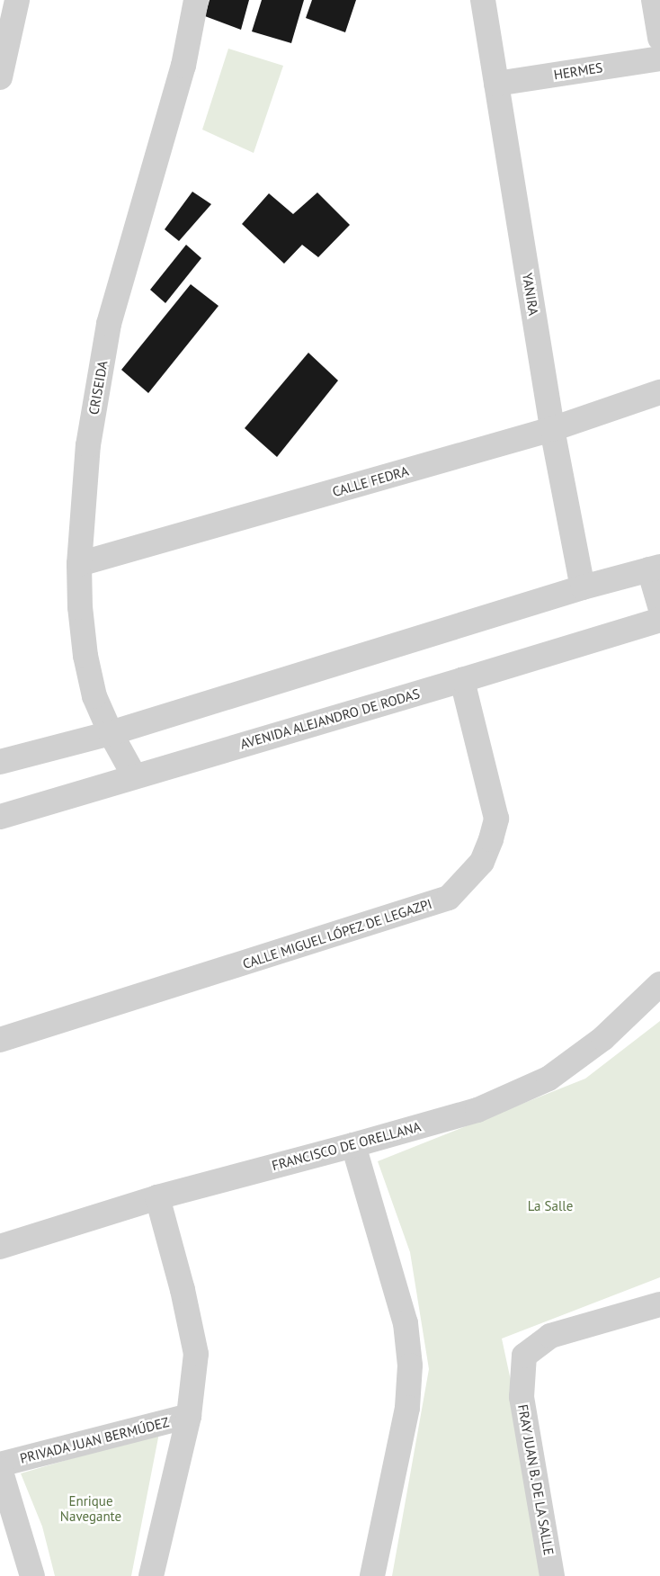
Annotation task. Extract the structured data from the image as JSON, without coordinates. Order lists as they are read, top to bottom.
{
  "streets": {
    "street": [
      "HERMES",
      "YANIRA",
      "CRISEIDA",
      "CALLE FEDRA",
      "AVENIDA ALEJANDRO DE RODAS",
      "CALLE MIGUEL LÓPEZ DE LEGAZPI",
      "FRANCISCO DE ORELLANA",
      "PRIVADA JUAN BERMÚDEZ",
      "FRAY JUAN B. DE LA SALLE"
    ]
  },
  "crossings": [
    ["HERMES", "YANIRA"],
    ["YANIRA", "CALLE FEDRA"],
    ["CRISEIDA", "CALLE FEDRA"],
    ["CRISEIDA", "AVENIDA ALEJANDRO DE RODAS"],
    ["AVENIDA ALEJANDRO DE RODAS", "CALLE MIGUEL LÓPEZ DE LEGAZPI"]
  ],
  "parks": ["La Salle", "Enrique Navegante"]
}
